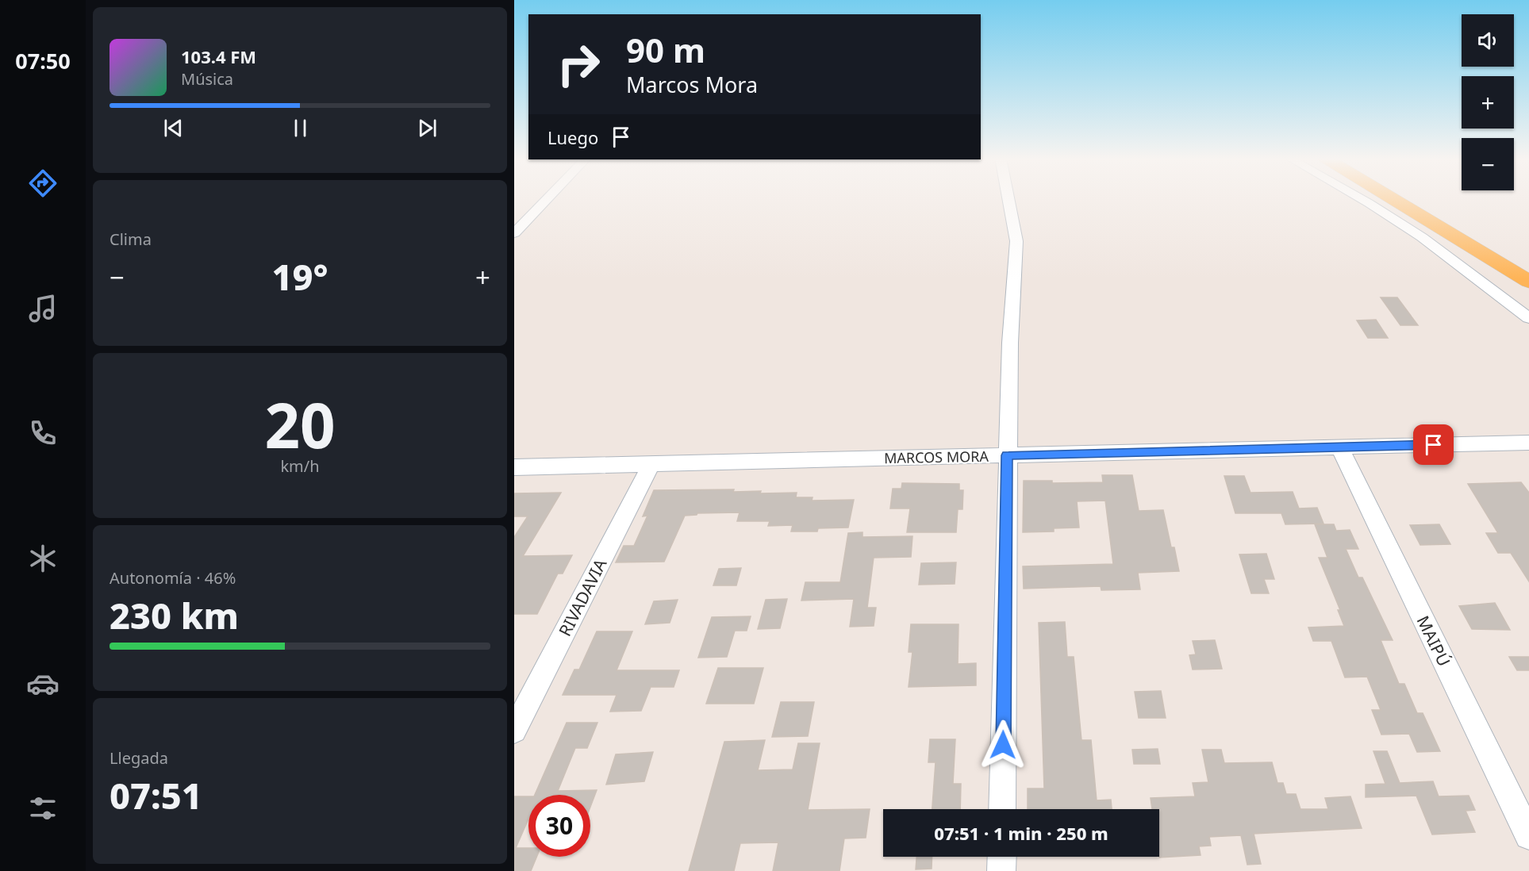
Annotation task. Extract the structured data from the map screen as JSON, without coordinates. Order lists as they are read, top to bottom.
{
  "streets": {
    "street": ["MARCOS MORA", "RIVADAVIA", "MAIPÚ"]
  },
  "crossings": [
    ["MARCOS MORA", "RIVADAVIA"],
    ["MARCOS MORA", "MAIPÚ"]
  ],
  "page": {
    "tabs": "07:50",
    "map_buttons": ["+", "−"],
    "turn": ["90 m", "Marcos Mora"],
    "song": ["103.4 FM", "Música"],
    "then": "Luego",
    "tile": [
      "Clima",
      ["20", "km/h"],
      ["Autonomía · 46%", "230 km"],
      ["Llegada", "07:51"]
    ],
    "heat": ["−", "19°", "+"],
    "limit": "30",
    "trip": "07:51 · 1 min · 250 m"
  }
}
